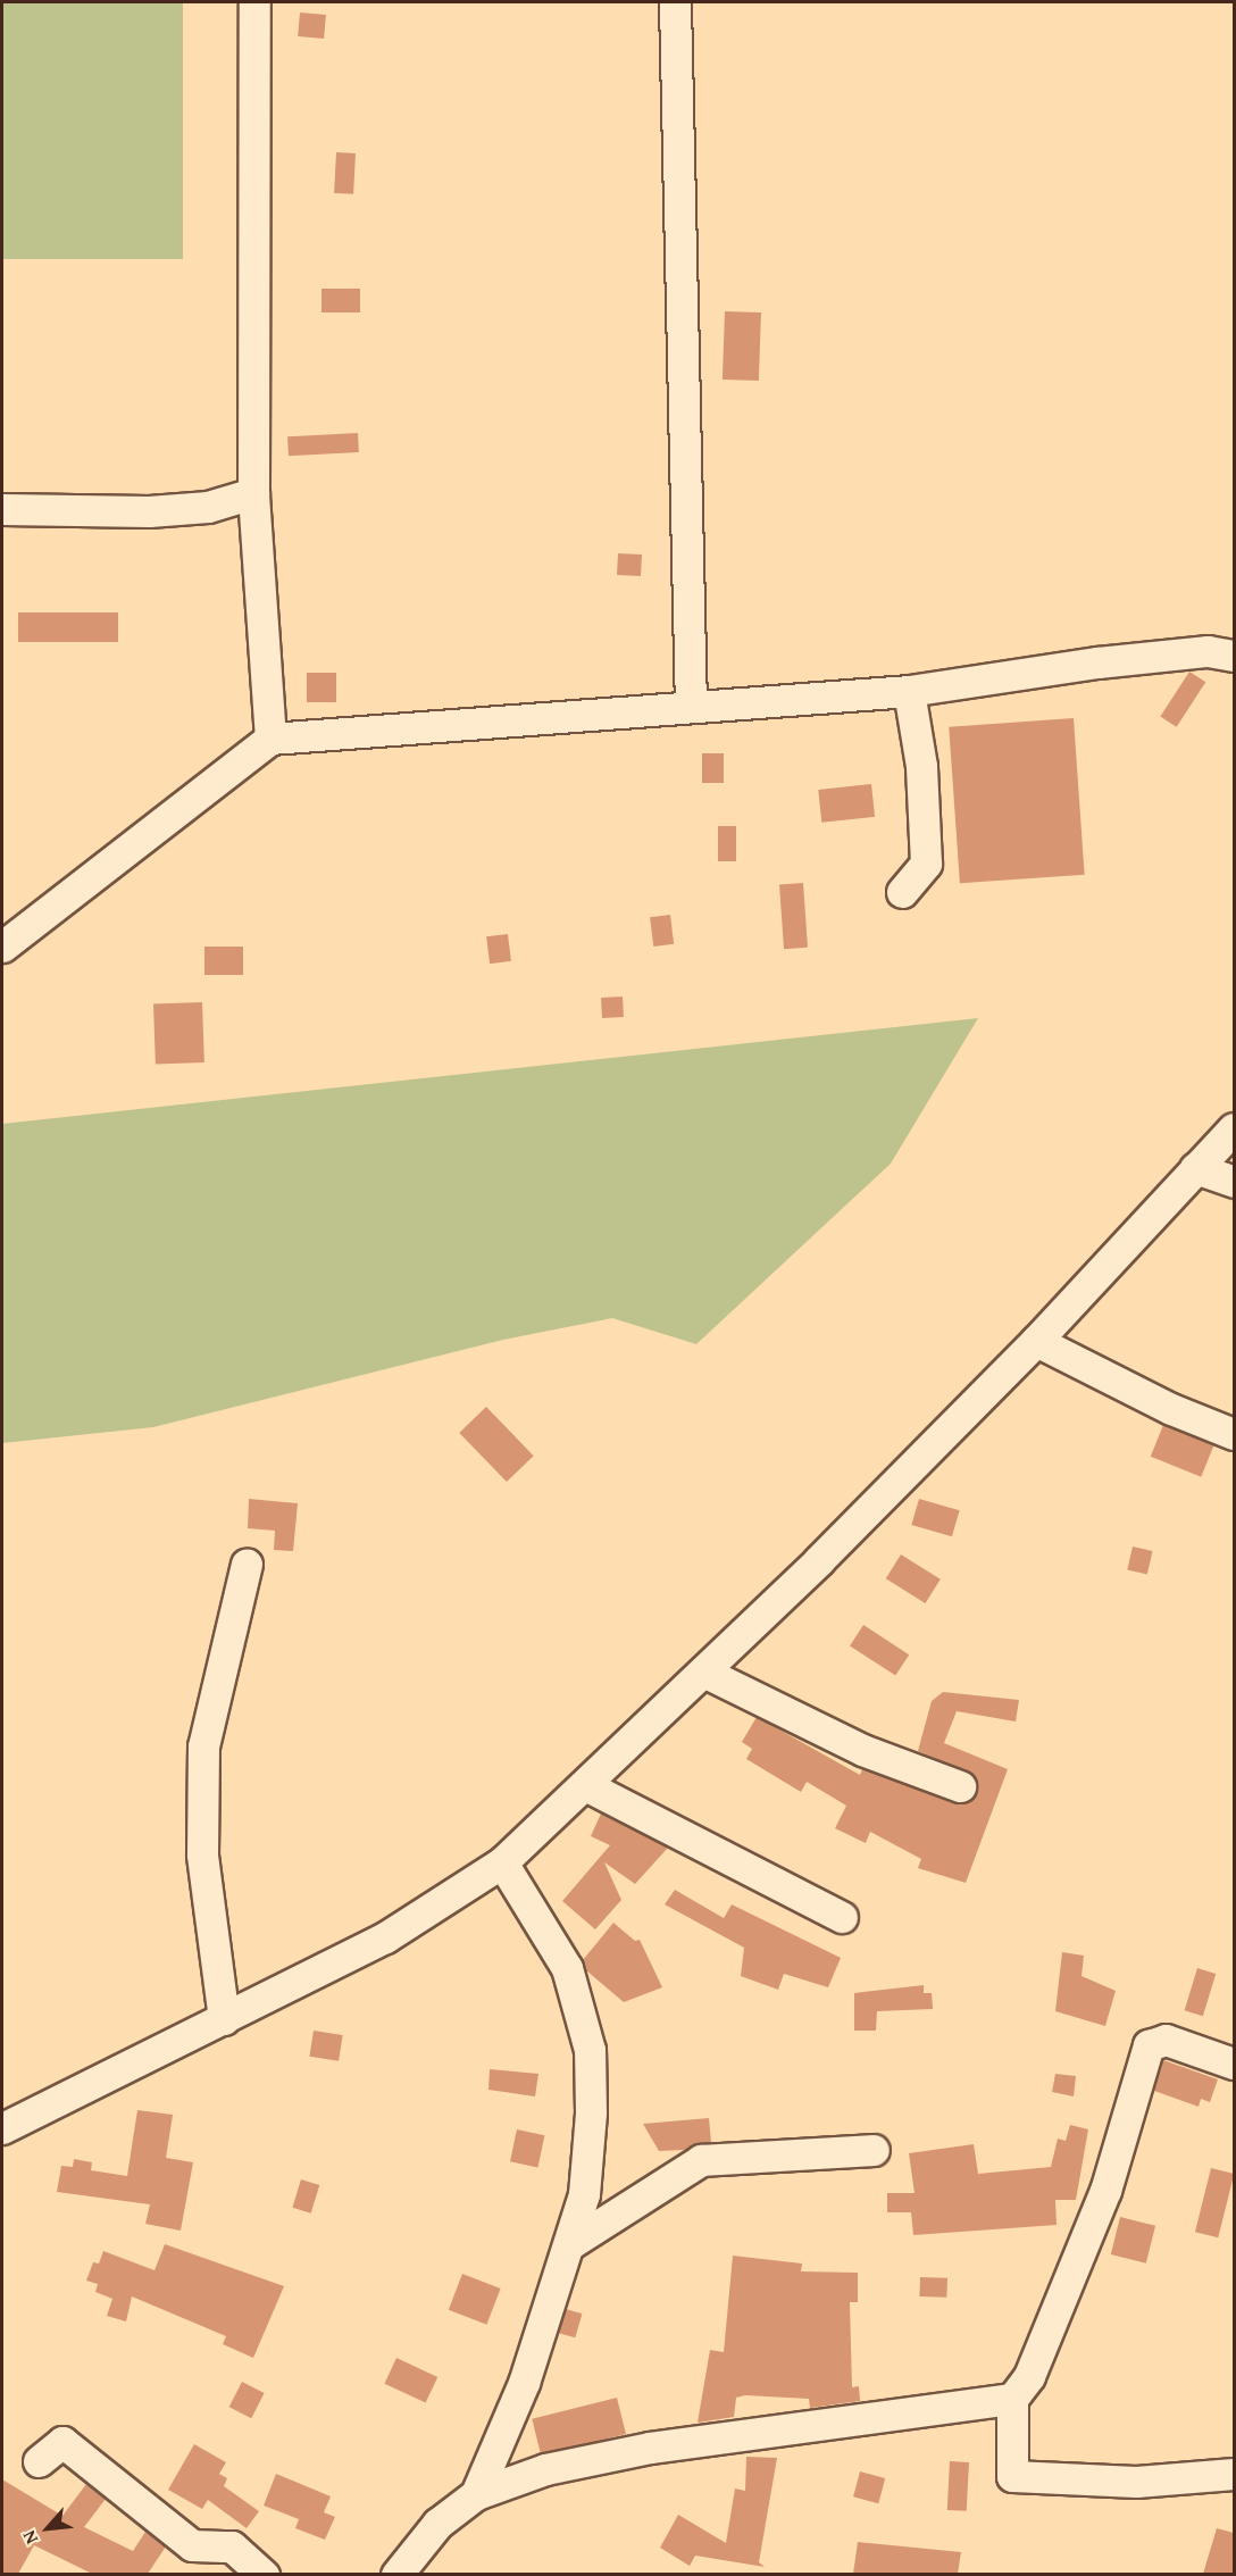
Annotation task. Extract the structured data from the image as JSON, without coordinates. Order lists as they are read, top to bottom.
{
  "north": "bottom left"
}
